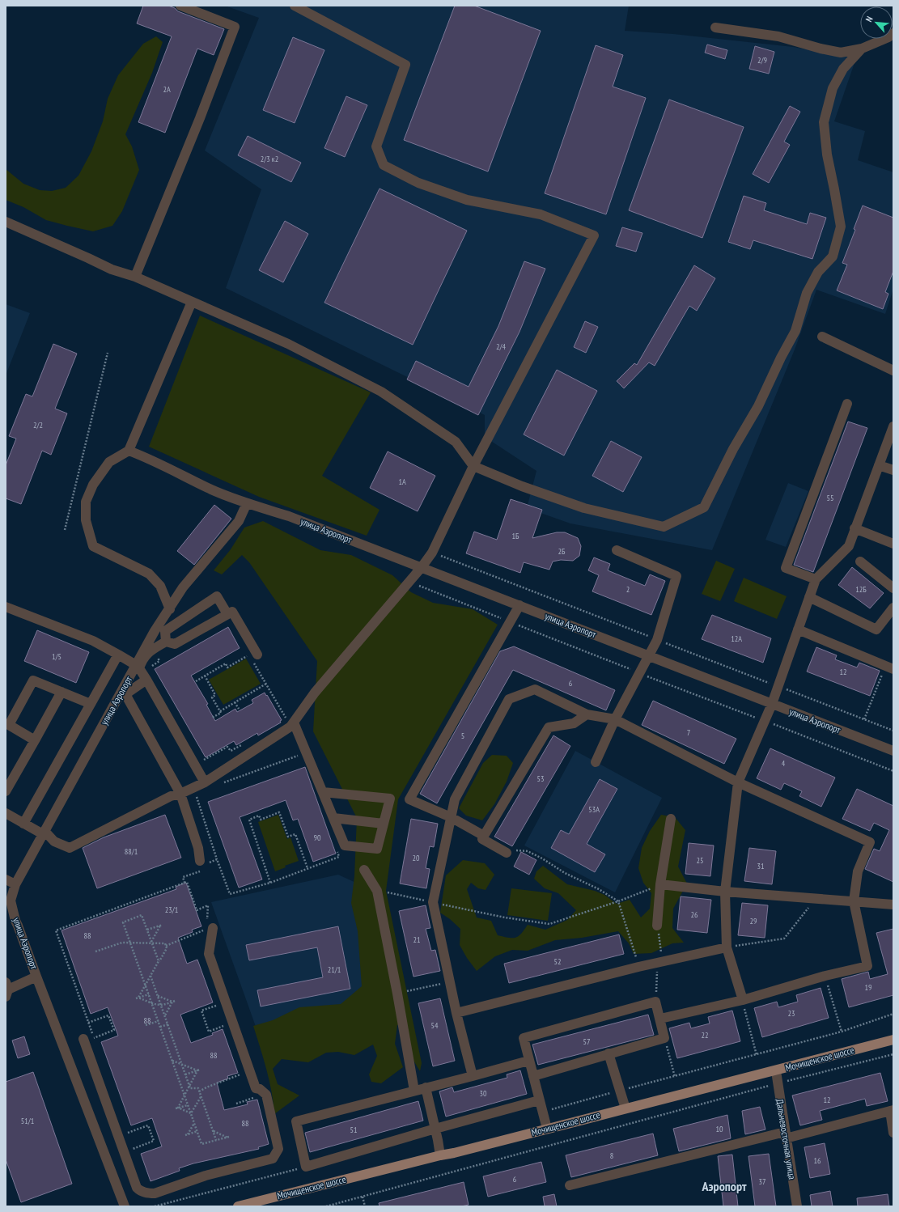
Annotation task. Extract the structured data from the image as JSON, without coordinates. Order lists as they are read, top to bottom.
{
  "streets": {
    "main road": ["Мочищенское шоссе"],
    "street": ["улица Аэропорт", "Дальневосточная улица"]
  },
  "crossings": [
    ["Мочищенское шоссе", "Дальневосточная улица"]
  ],
  "districts": ["Аэропорт"],
  "house_numbers": [
    "2/9",
    "2А",
    "2/3 к2",
    "2/4",
    "2/2",
    "1А",
    "55",
    "1Б",
    "2Б",
    "2",
    "12Б",
    "12А",
    "1/5",
    "12",
    "6",
    "7",
    "5",
    "4",
    "53",
    "53А",
    "90",
    "88/1",
    "20",
    "25",
    "31",
    "23/1",
    "26",
    "29",
    "88",
    "21",
    "52",
    "21/1",
    "19",
    "23",
    "88",
    "54",
    "22",
    "57",
    "88",
    "30",
    "12",
    "51/1",
    "88",
    "10",
    "51",
    "8",
    "16",
    "6",
    "37"
  ],
  "north": "top left"
}
